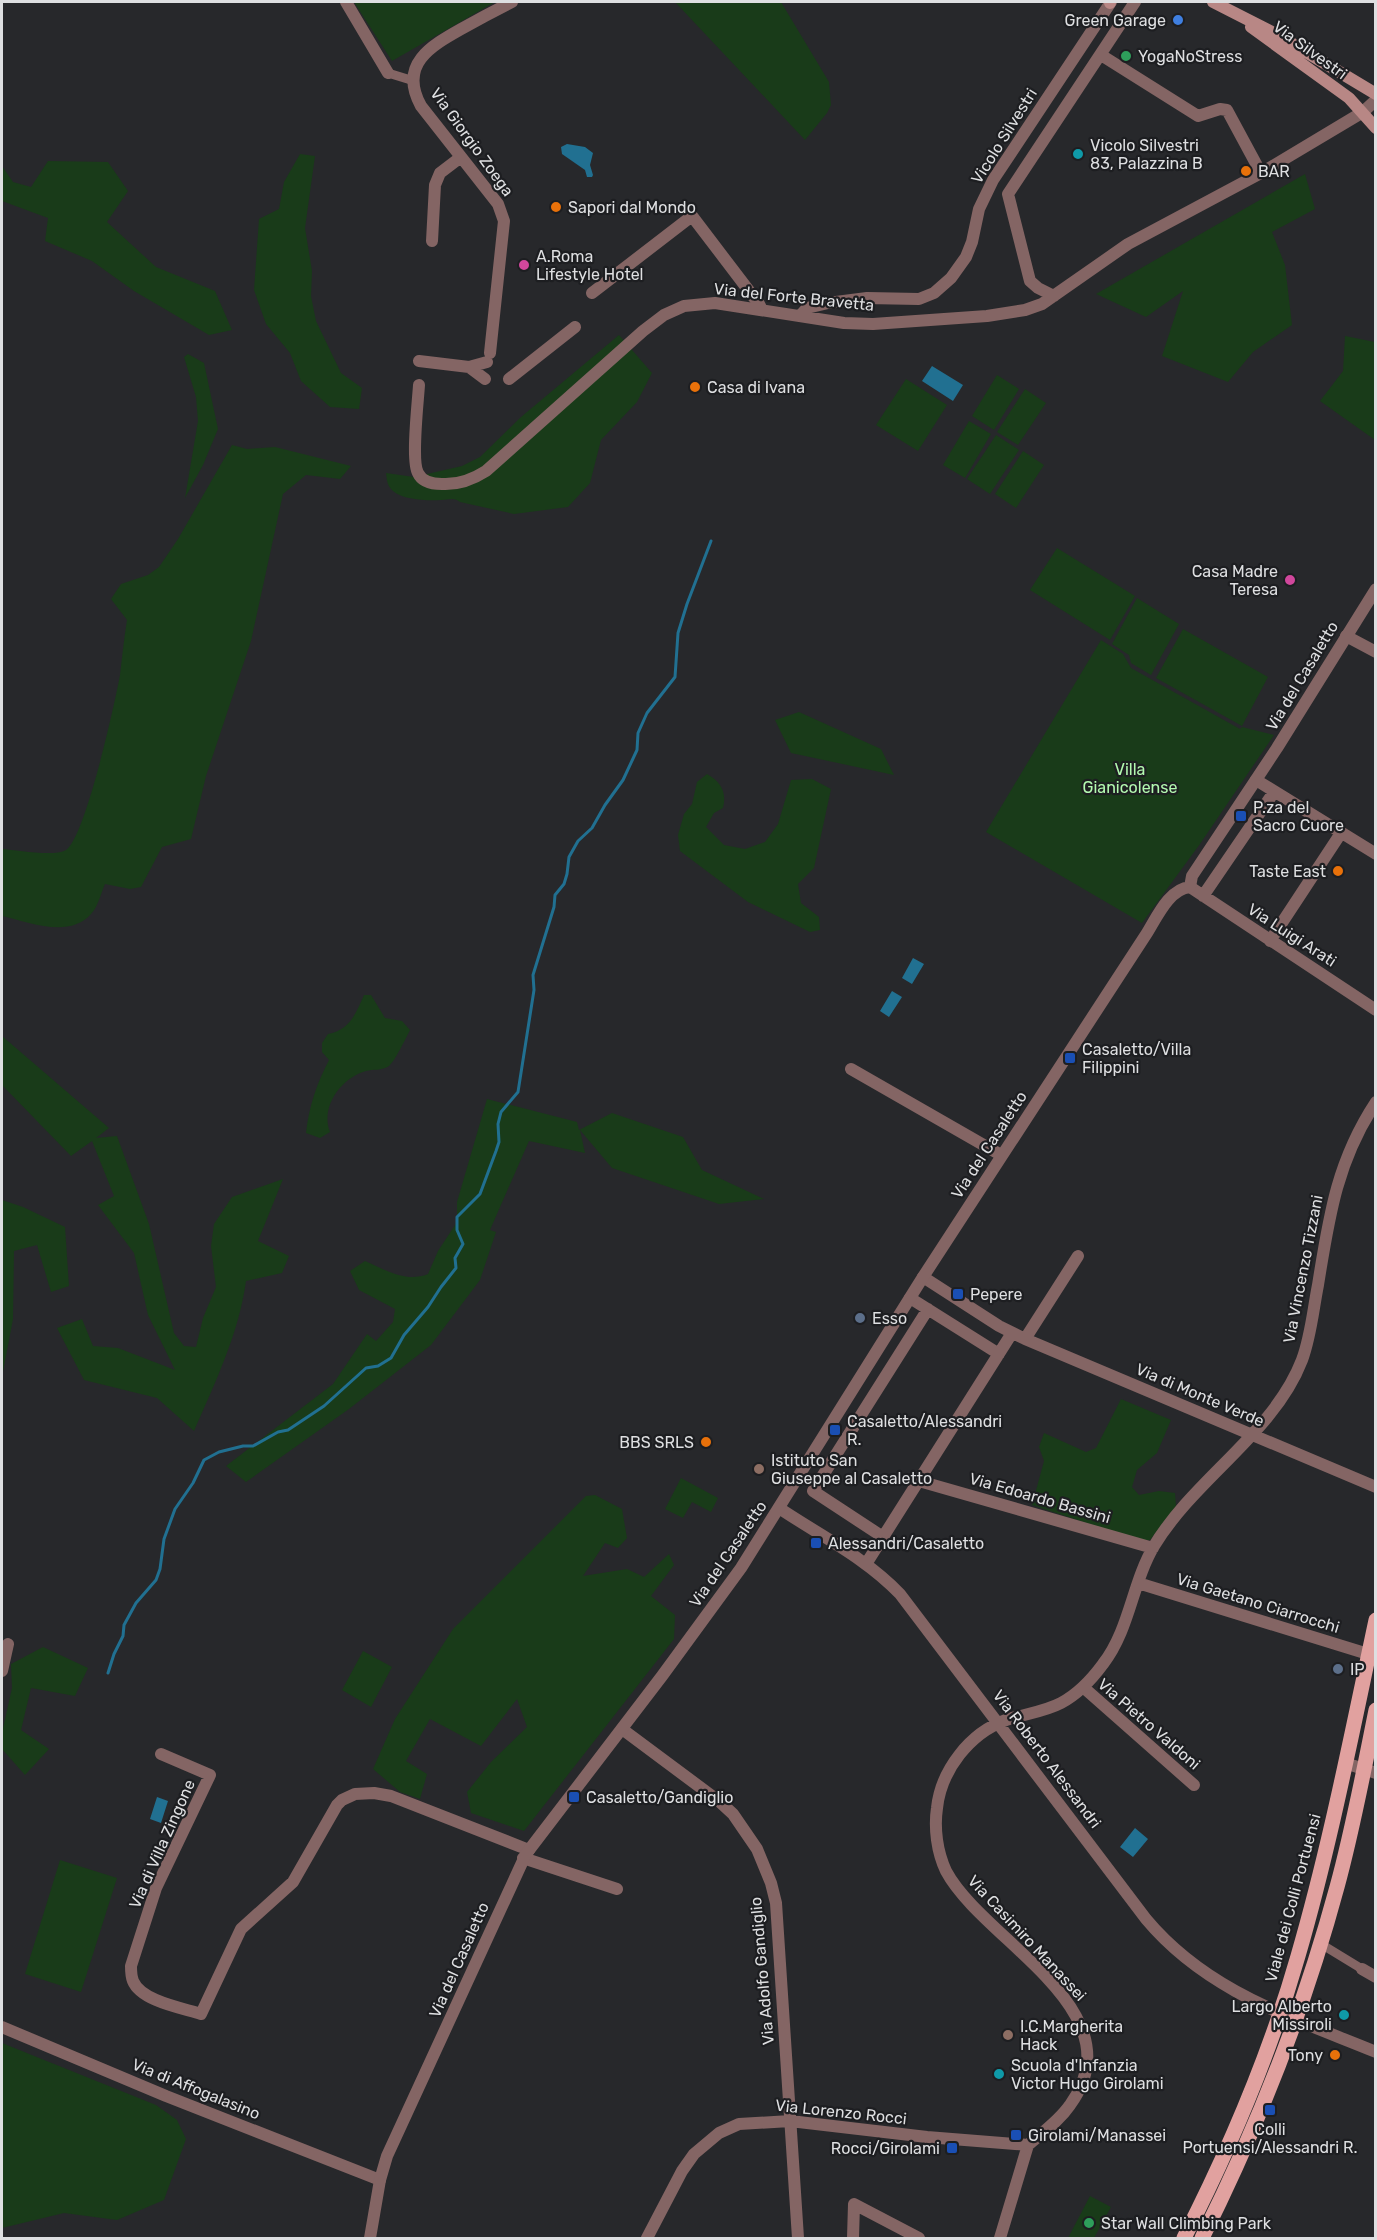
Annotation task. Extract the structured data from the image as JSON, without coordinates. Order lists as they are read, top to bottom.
{
  "streets": {
    "main road": ["Via Silvestri", "Viale dei Colli Portuensi"],
    "street": [
      "Vicolo Silvestri",
      "Via Giorgio Zoega",
      "Via del Forte Bravetta",
      "Via del Casaletto",
      "Via Luigi Arati",
      "Via Vincenzo Tizzani",
      "Via di Monte Verde",
      "Via Edoardo Bassini",
      "Via Gaetano Ciarrocchi",
      "Via Pietro Valdoni",
      "Via Roberto Alessandri",
      "Via di Villa Zingone",
      "Via Casimiro Manassei",
      "Via Adolfo Gandiglio",
      "Via di Affogalasino",
      "Via Lorenzo Rocci"
    ]
  },
  "crossings": [
    ["Via Silvestri", "Via del Forte Bravetta"],
    ["Vicolo Silvestri", "Via del Forte Bravetta"],
    ["Via del Casaletto", "Via Luigi Arati"],
    ["Via del Casaletto", "Via di Monte Verde"],
    ["Via del Casaletto", "Via Roberto Alessandri"],
    ["Via del Casaletto", "Via di Villa Zingone"],
    ["Via del Casaletto", "Via Adolfo Gandiglio"],
    ["Via del Casaletto", "Via di Affogalasino"],
    ["Via Vincenzo Tizzani", "Via di Monte Verde"],
    ["Via Vincenzo Tizzani", "Via Edoardo Bassini"],
    ["Via Vincenzo Tizzani", "Via Gaetano Ciarrocchi"],
    ["Via Vincenzo Tizzani", "Via Casimiro Manassei"],
    ["Via Gaetano Ciarrocchi", "Viale dei Colli Portuensi"],
    ["Via Gaetano Ciarrocchi", "Via Casimiro Manassei"],
    ["Via Pietro Valdoni", "Via Casimiro Manassei"],
    ["Via Roberto Alessandri", "Viale dei Colli Portuensi"],
    ["Via Roberto Alessandri", "Via Casimiro Manassei"],
    ["Via Casimiro Manassei", "Via Lorenzo Rocci"],
    ["Via Adolfo Gandiglio", "Via Lorenzo Rocci"]
  ],
  "parks": ["Villa Gianicolense"],
  "places": {
    "other": [
      "Green Garage",
      "YogaNoStress",
      "Vicolo Silvestri 83, Palazzina B",
      "BAR",
      "Sapori dal Mondo",
      "A.Roma Lifestyle Hotel",
      "Casa di Ivana",
      "Casa Madre Teresa",
      "Taste East",
      "Esso",
      "BBS SRLS",
      "Istituto San Giuseppe al Casaletto",
      "IP",
      "Largo Alberto Missiroli",
      "I.C.Margherita Hack",
      "Tony",
      "Scuola d'Infanzia Victor Hugo Girolami",
      "Star Wall Climbing Park"
    ],
    "transit": [
      "P.za del Sacro Cuore",
      "Casaletto/Villa Filippini",
      "Pepere",
      "Casaletto/Alessandri R.",
      "Alessandri/Casaletto",
      "Casaletto/Gandiglio",
      "Colli Portuensi/Alessandri R.",
      "Girolami/Manassei",
      "Rocci/Girolami"
    ]
  }
}
